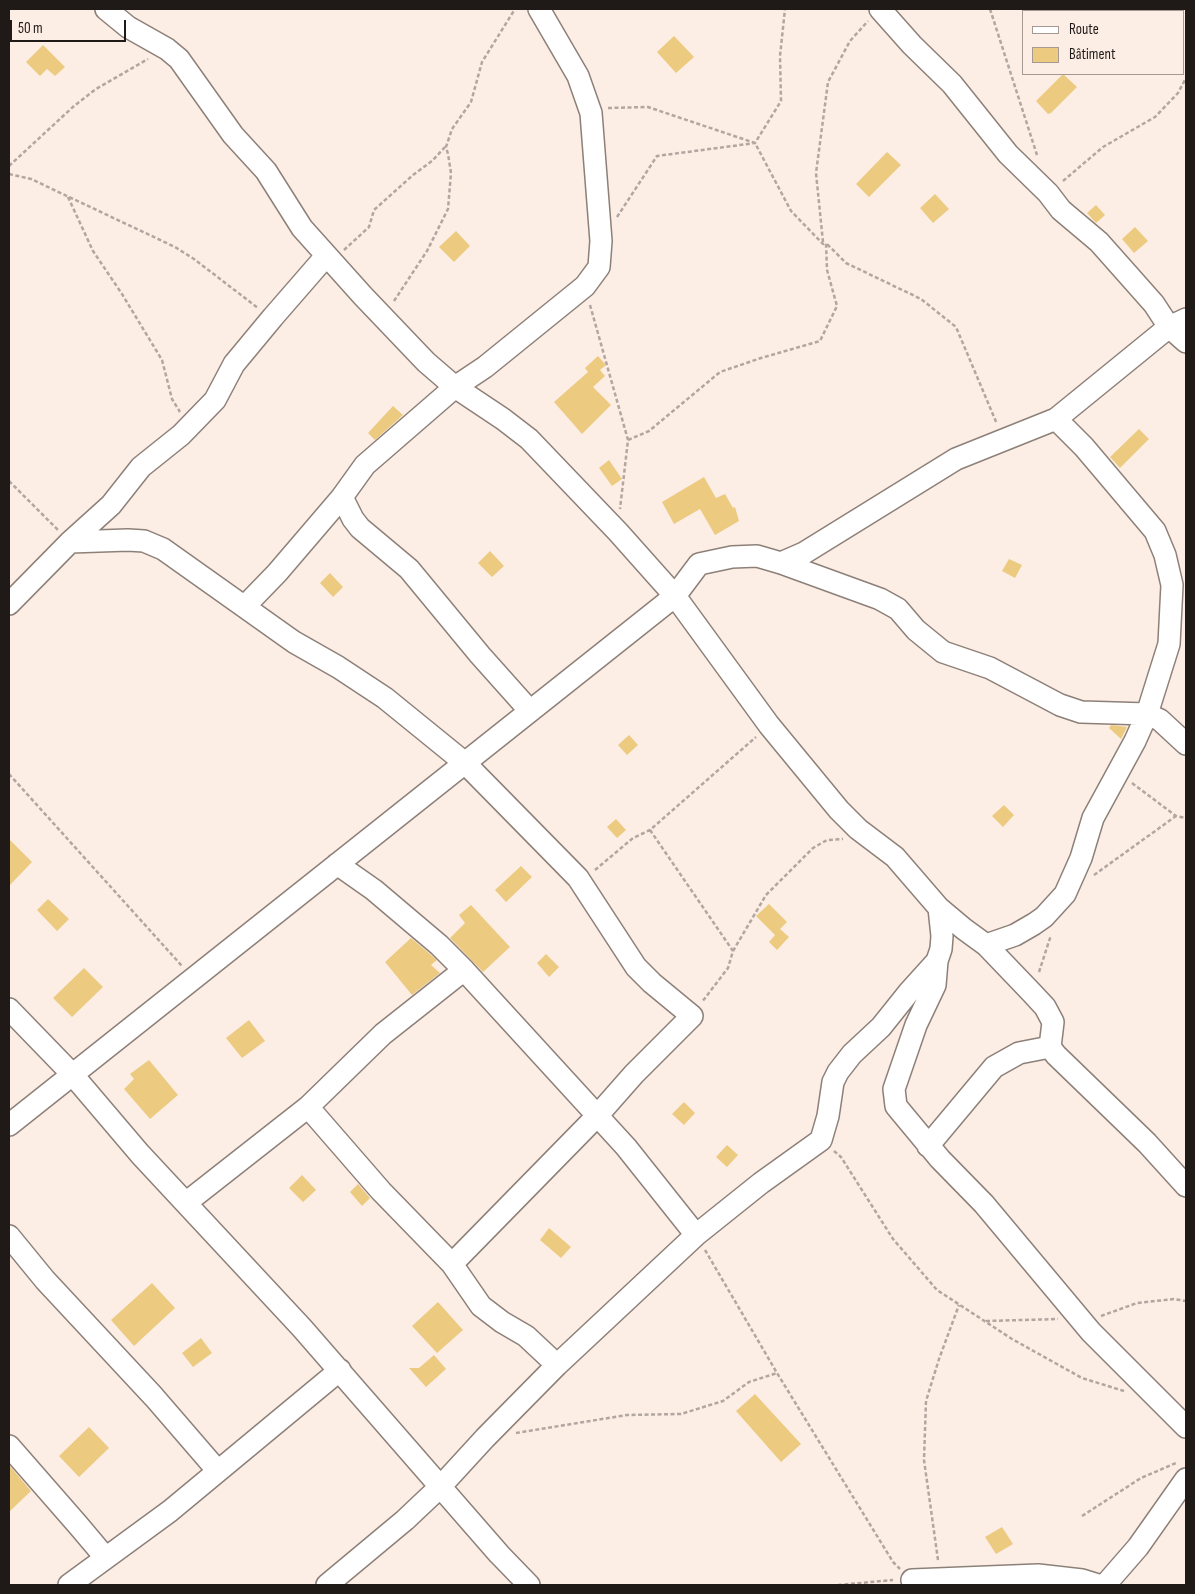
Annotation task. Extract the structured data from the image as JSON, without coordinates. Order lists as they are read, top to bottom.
{
  "legend": ["Route", "Bâtiment"],
  "scale_bar": "50 m"
}
